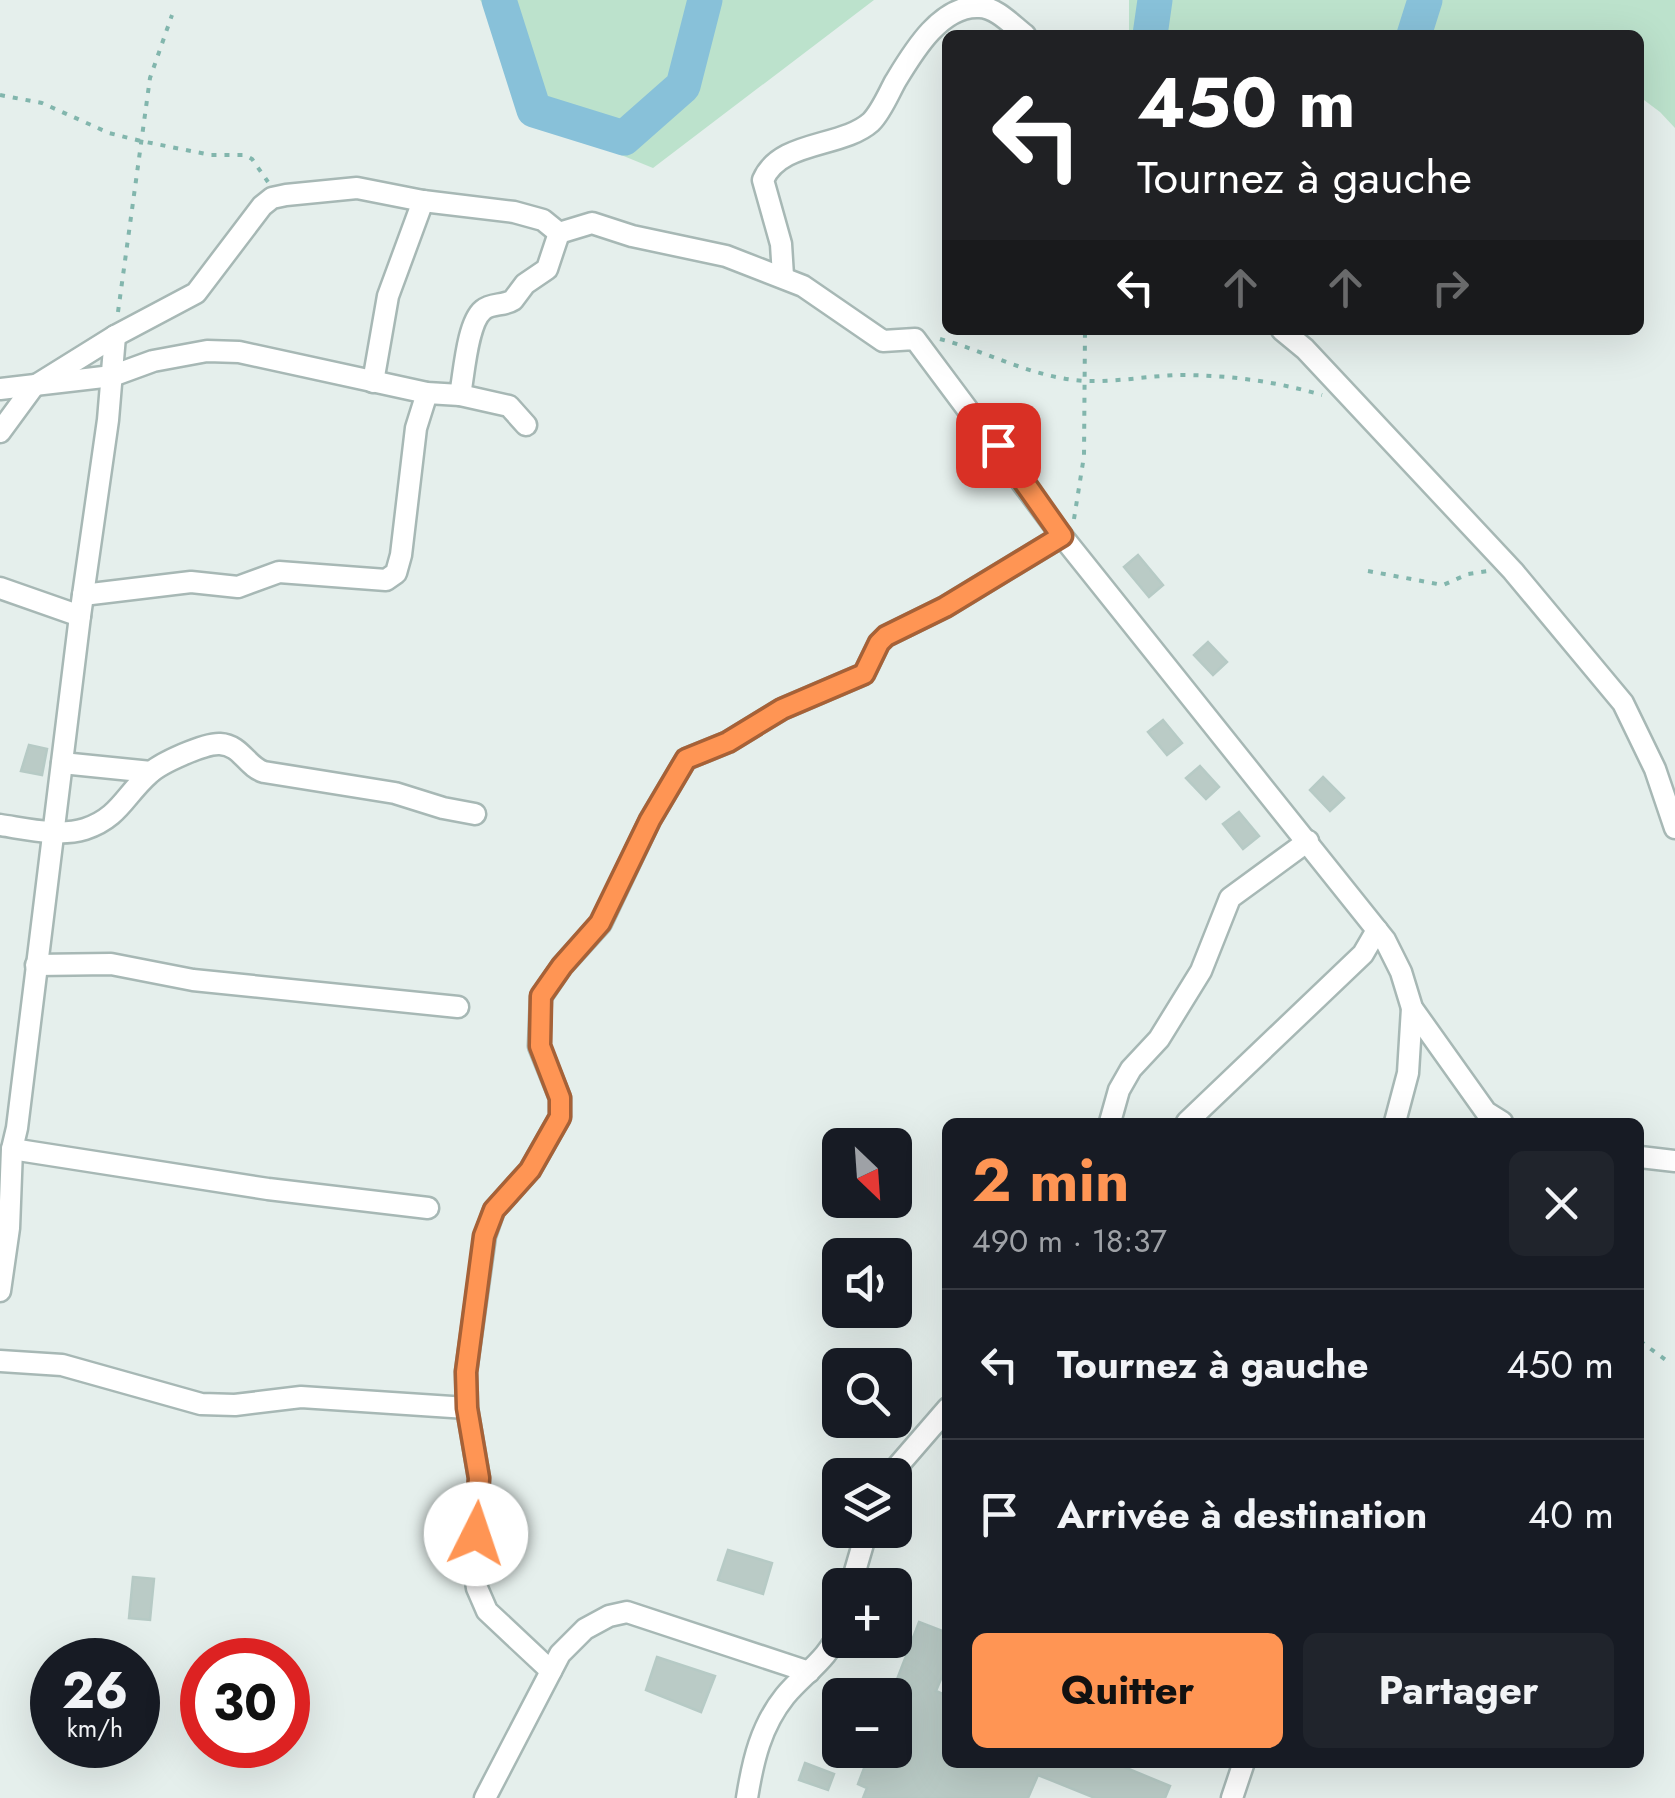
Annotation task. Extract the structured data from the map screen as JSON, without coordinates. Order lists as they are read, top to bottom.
{
  "north": "bottom right",
  "page": {
    "turn": ["450 m", "Tournez à gauche"],
    "heading": ["2 min", "490 m · 18:37"],
    "map_buttons": ["+", "−"],
    "list": [
      {
        "name": "Tournez à gauche",
        "value": "450 m"
      },
      {
        "name": "Arrivée à destination",
        "value": "40 m"
      }
    ],
    "buttons": ["Quitter", "Partager"],
    "speed": "26 km/h",
    "limit": "30"
  }
}
